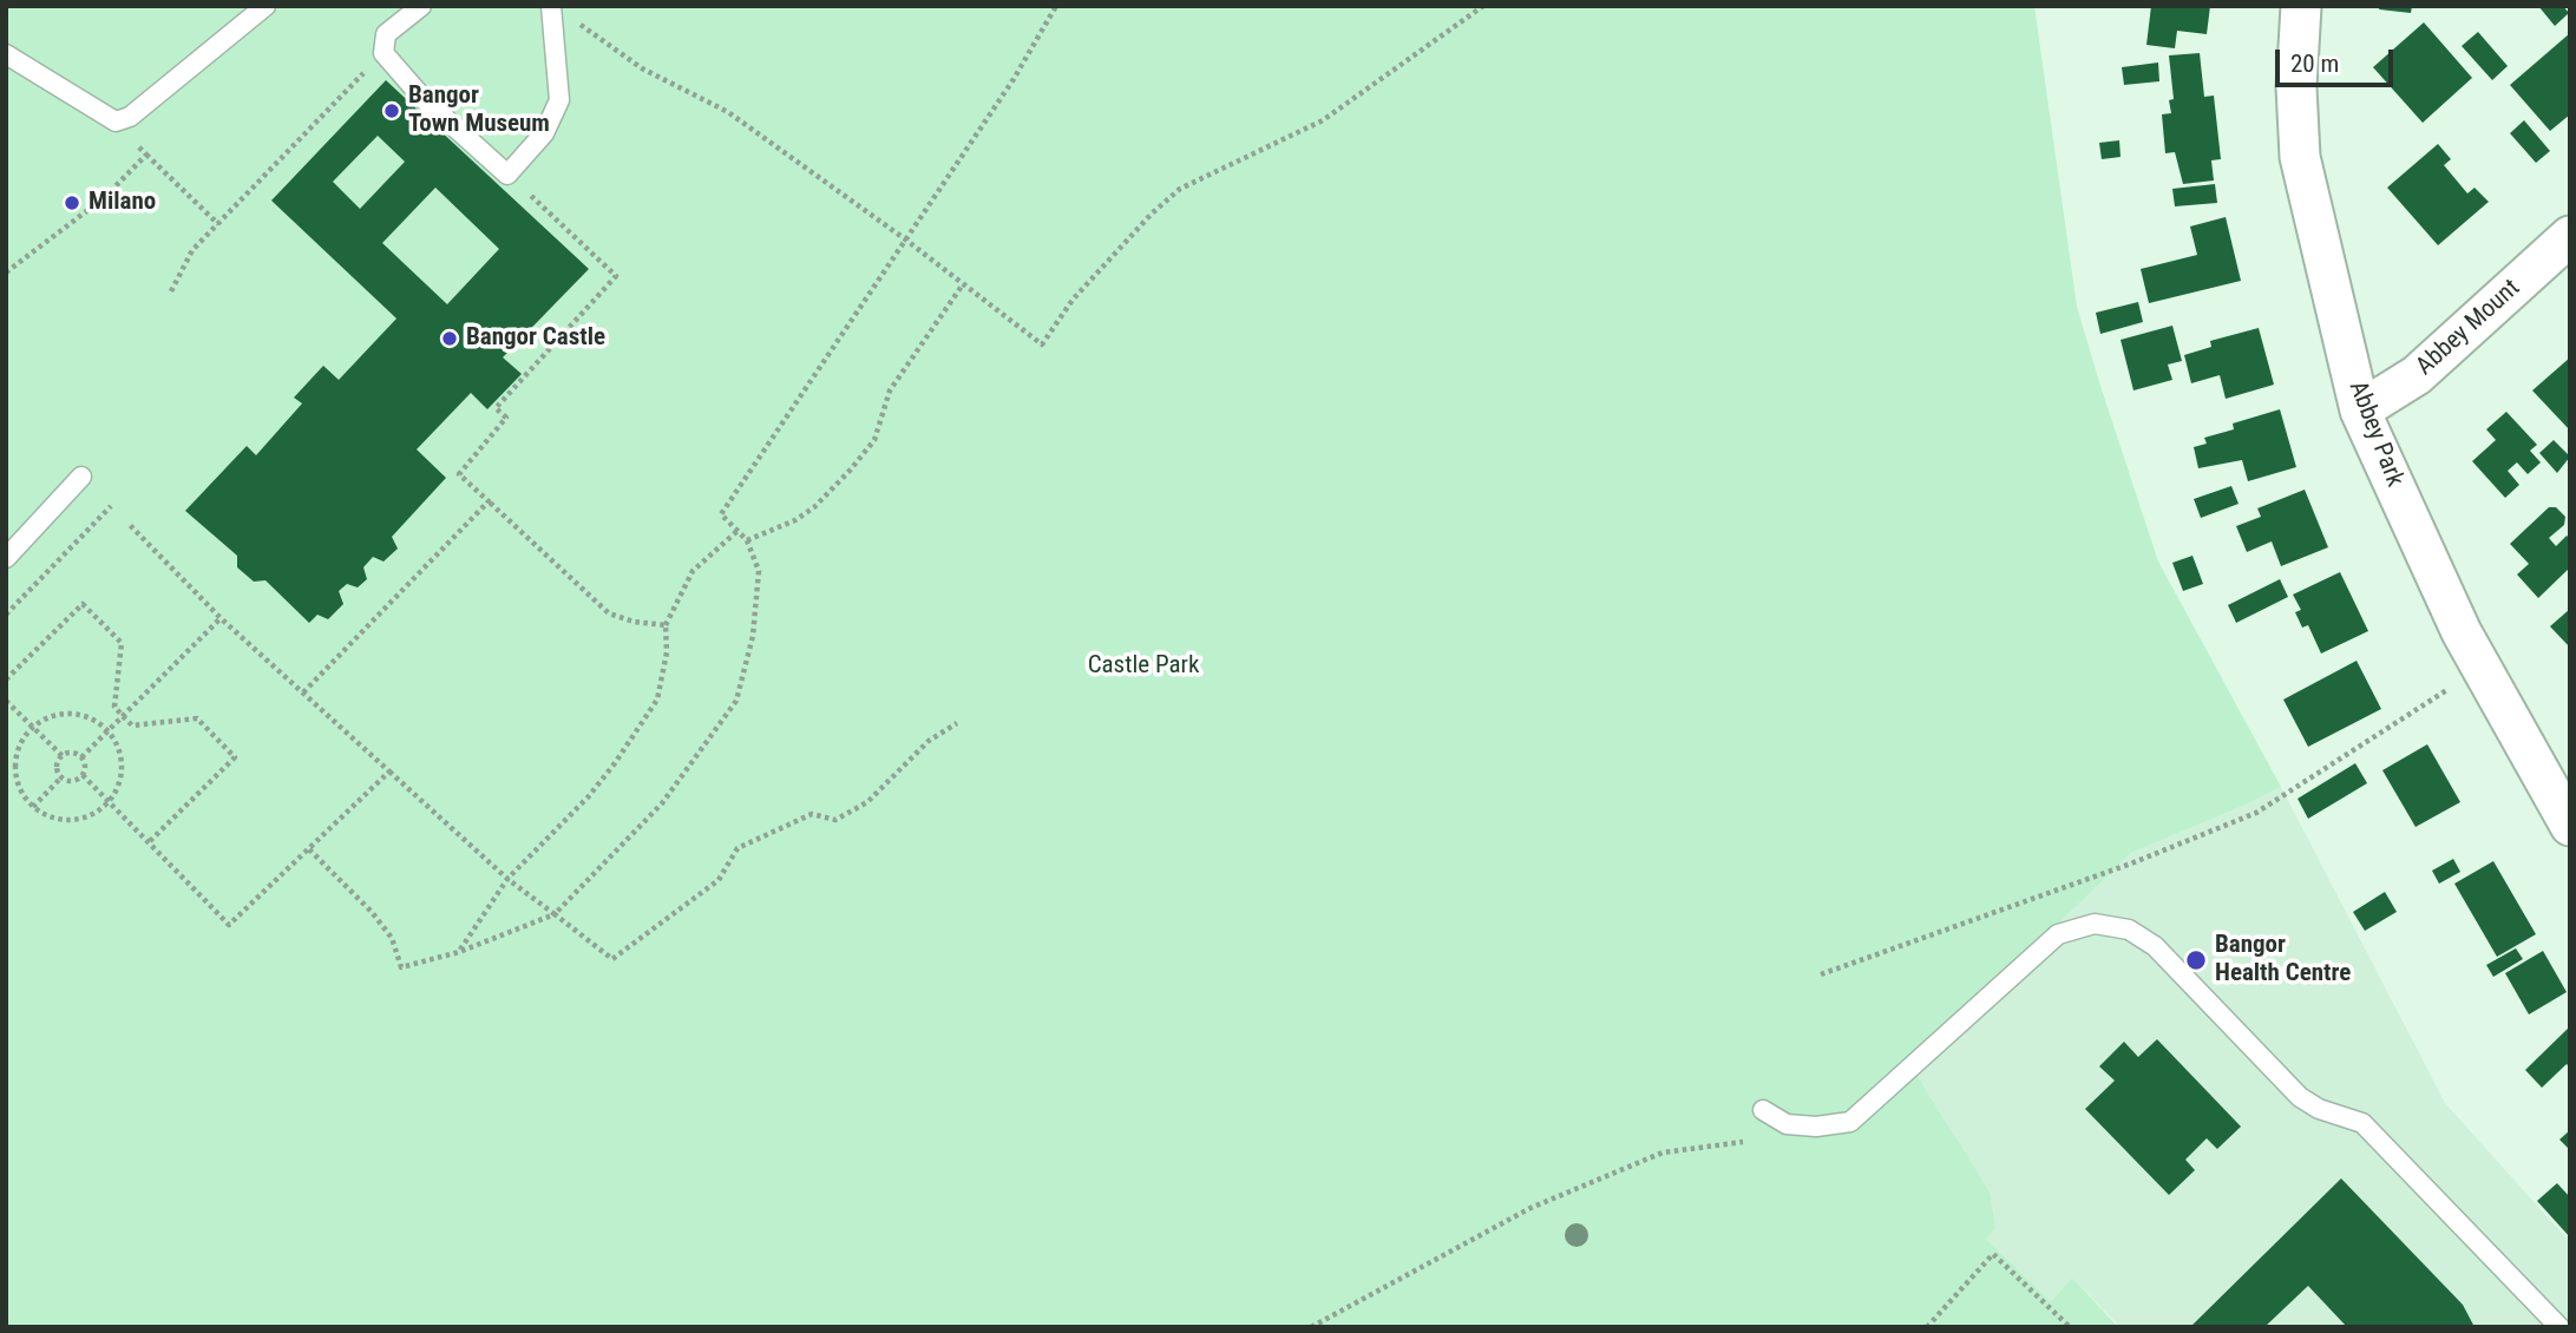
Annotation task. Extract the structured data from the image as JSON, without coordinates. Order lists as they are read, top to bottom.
{
  "streets": {
    "street": ["Abbey Mount", "Abbey Park"]
  },
  "crossings": [
    ["Abbey Mount", "Abbey Park"]
  ],
  "parks": ["Castle Park"],
  "places": [
    "Bangor Town Museum",
    "Milano",
    "Bangor Castle",
    "Bangor Health Centre"
  ],
  "scale_bar": "20 m"
}
